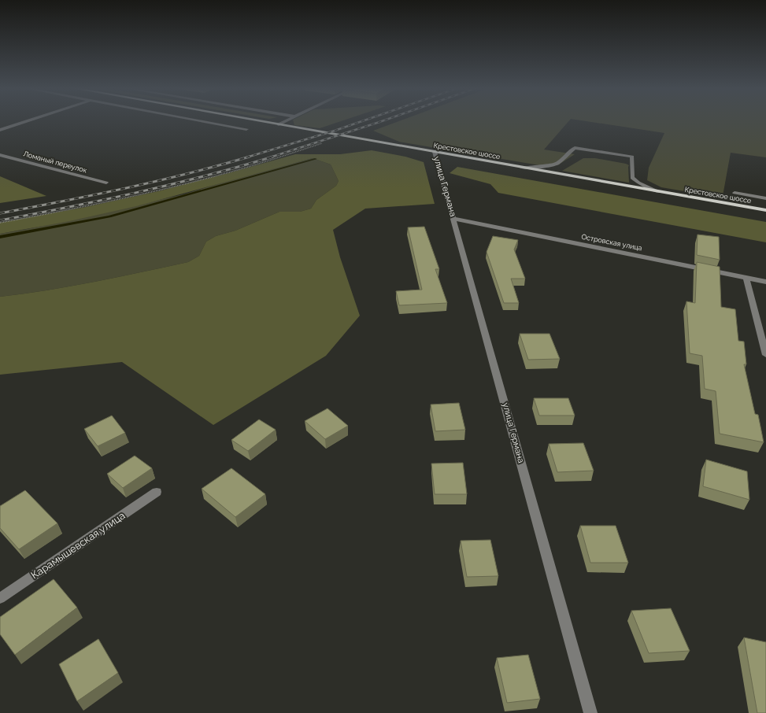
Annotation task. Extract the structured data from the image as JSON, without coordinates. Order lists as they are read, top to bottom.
{
  "streets": {
    "main road": ["Крестовское шоссе"],
    "street": [
      "Ломаный переулок",
      "улица Германа",
      "Островская улица",
      "Карамышевская улица"
    ]
  },
  "crossings": [
    ["Крестовское шоссе", "улица Германа"],
    ["улица Германа", "Островская улица"]
  ]
}
